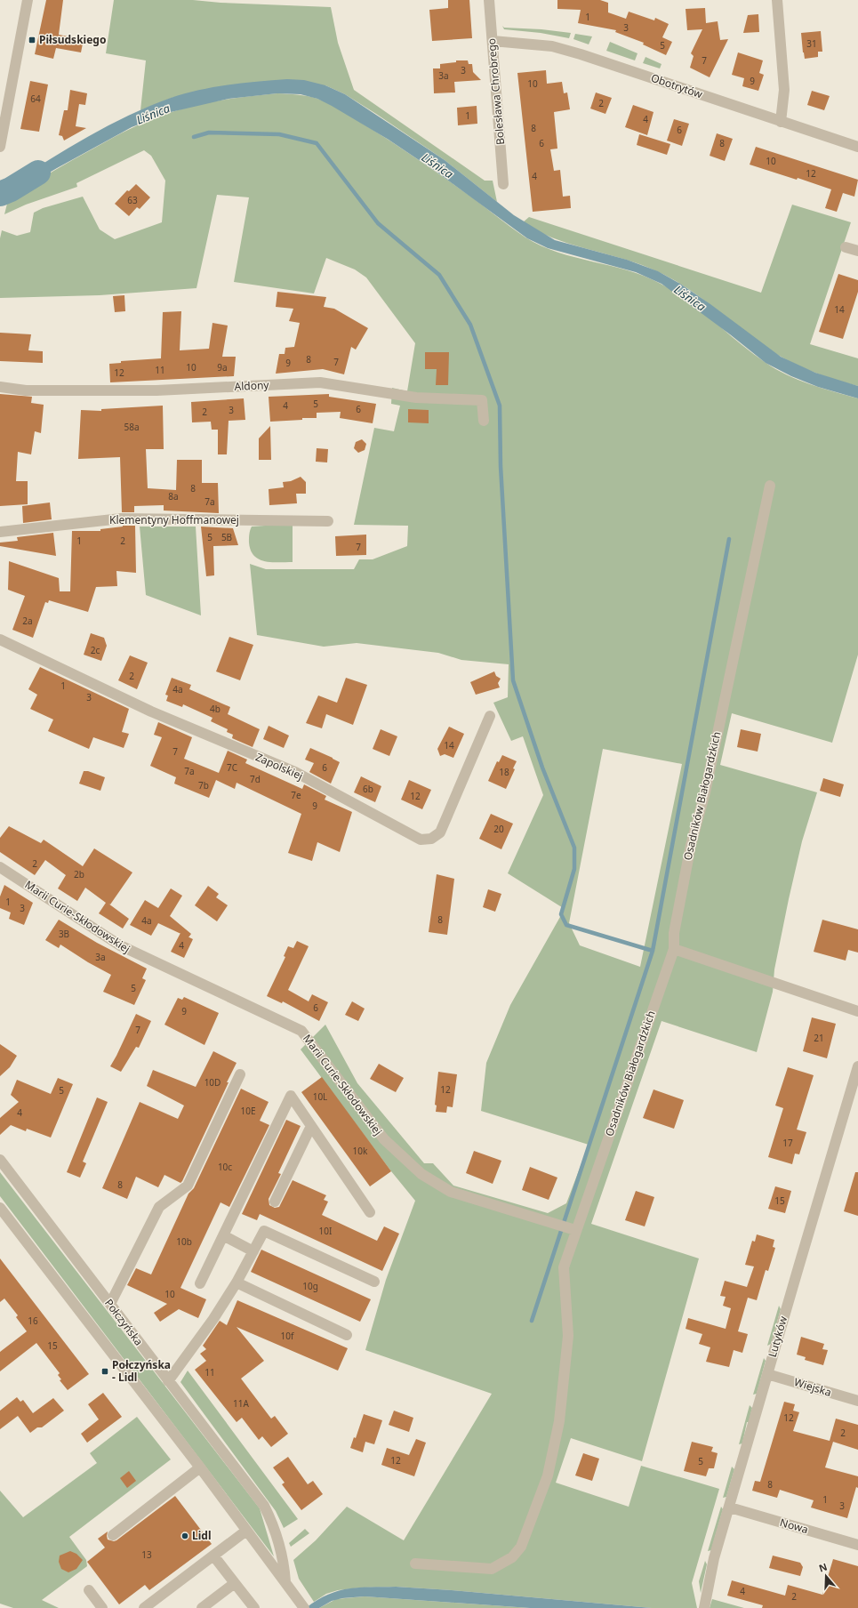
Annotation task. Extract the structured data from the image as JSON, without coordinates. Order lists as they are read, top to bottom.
{
  "streets": {
    "street": [
      "Obotrytów",
      "Bolesława Chrobrego",
      "Aldony",
      "Klementyny Hoffmanowej",
      "Zapolskiej",
      "Osadników Białogardzkich",
      "Marii Curie-Skłodowskiej",
      "Połczyńska",
      "Lutyków",
      "Wiejska",
      "Nowa"
    ]
  },
  "crossings": [
    ["Obotrytów", "Bolesława Chrobrego"],
    ["Osadników Białogardzkich", "Marii Curie-Skłodowskiej"],
    ["Lutyków", "Wiejska"],
    ["Lutyków", "Nowa"]
  ],
  "water": ["Liśnica"],
  "places": {
    "transit": ["Piłsudskiego", "Połczyńska - Lidl"],
    "other": ["Lidl"]
  },
  "house_numbers": [
    "1",
    "3",
    "31",
    "5",
    "7",
    "3",
    "3a",
    "9",
    "10",
    "64",
    "2",
    "1",
    "4",
    "8",
    "6",
    "6",
    "8",
    "10",
    "12",
    "4",
    "63",
    "14",
    "8",
    "7",
    "9",
    "10",
    "9a",
    "11",
    "12",
    "5",
    "4",
    "6",
    "3",
    "2",
    "58a",
    "8",
    "8a",
    "7a",
    "5",
    "5B",
    "1",
    "2",
    "7",
    "2a",
    "2c",
    "2",
    "1",
    "4a",
    "3",
    "4b",
    "14",
    "7",
    "7C",
    "6",
    "7a",
    "18",
    "7d",
    "7b",
    "6b",
    "7e",
    "12",
    "9",
    "20",
    "2",
    "2b",
    "1",
    "3",
    "8",
    "4a",
    "3B",
    "4",
    "3a",
    "5",
    "6",
    "9",
    "7",
    "21",
    "10D",
    "12",
    "5",
    "10L",
    "10E",
    "4",
    "17",
    "10k",
    "10c",
    "8",
    "15",
    "10I",
    "10b",
    "10g",
    "10",
    "16",
    "10f",
    "15",
    "11",
    "11A",
    "12",
    "2",
    "12",
    "5",
    "8",
    "1",
    "3",
    "13",
    "4",
    "2"
  ],
  "north": "top"
}
